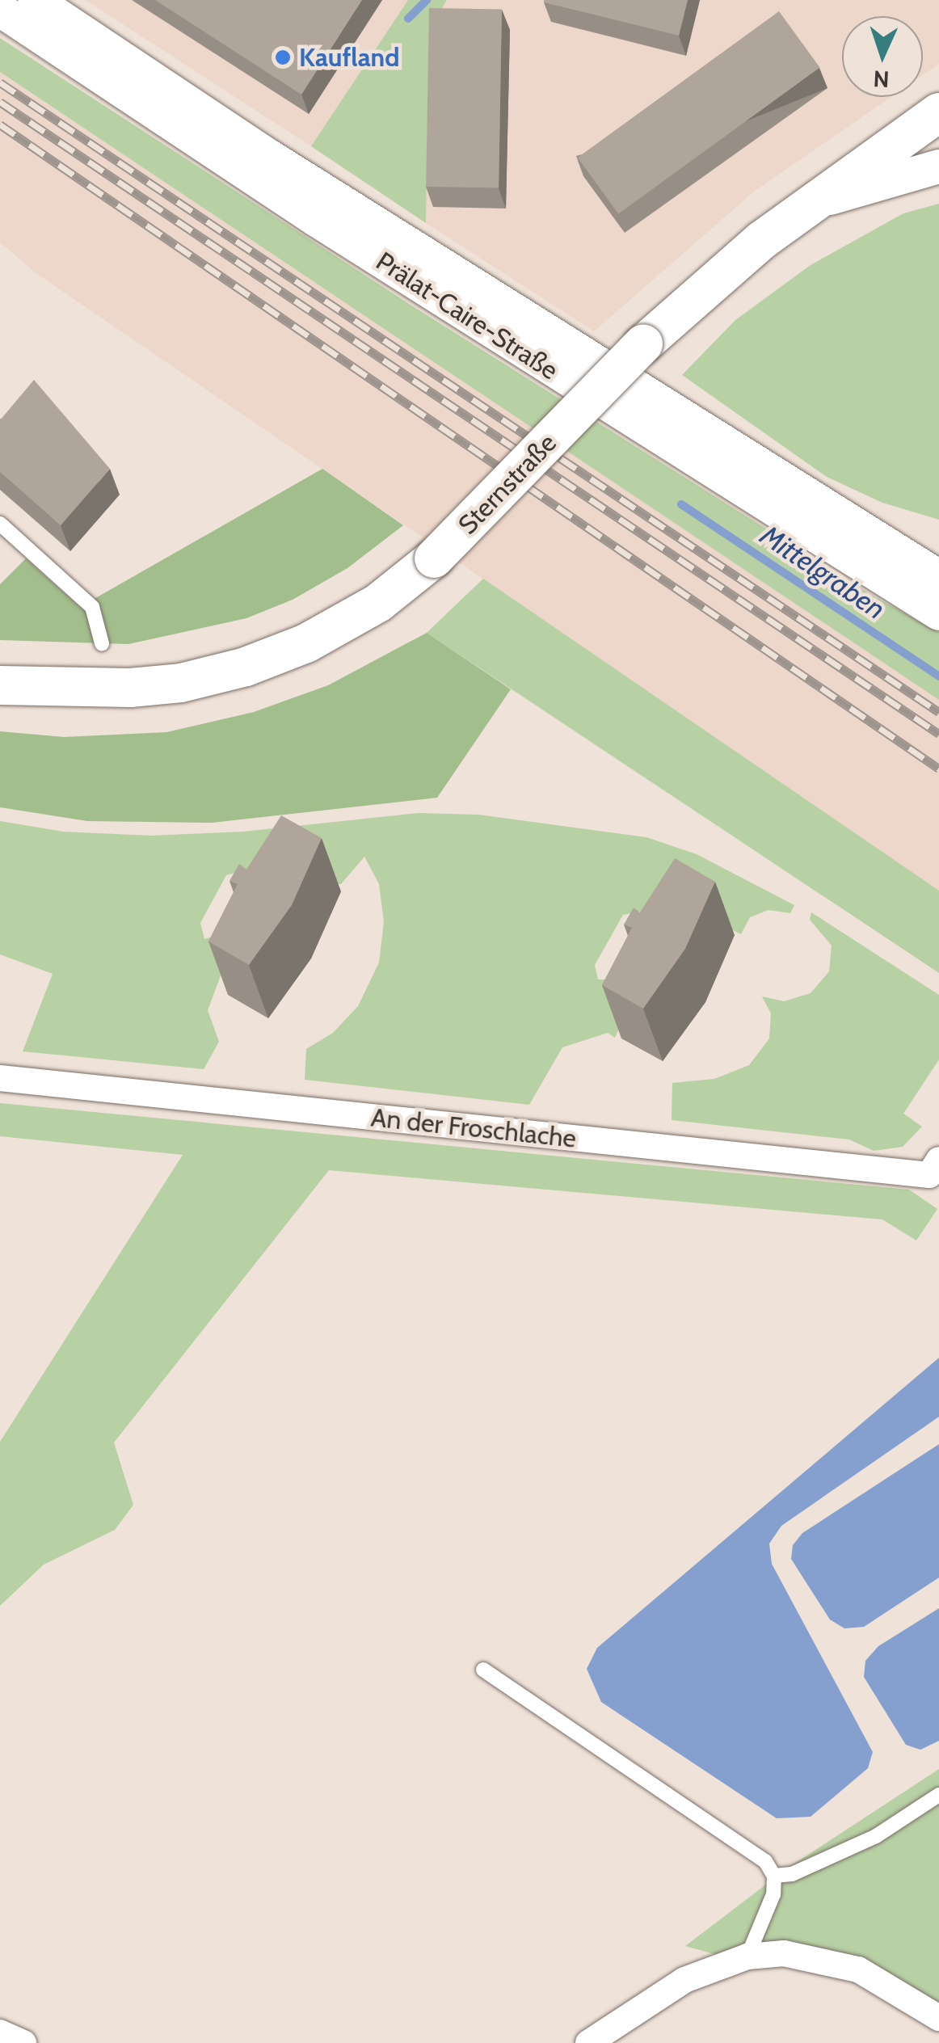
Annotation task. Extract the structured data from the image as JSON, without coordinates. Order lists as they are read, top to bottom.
{
  "streets": {
    "main road": ["Sternstraße"],
    "street": ["Prälat-Caire-Straße", "An der Froschlache"]
  },
  "water": ["Mittelgraben"],
  "places": ["Kaufland"],
  "north": "bottom"
}
